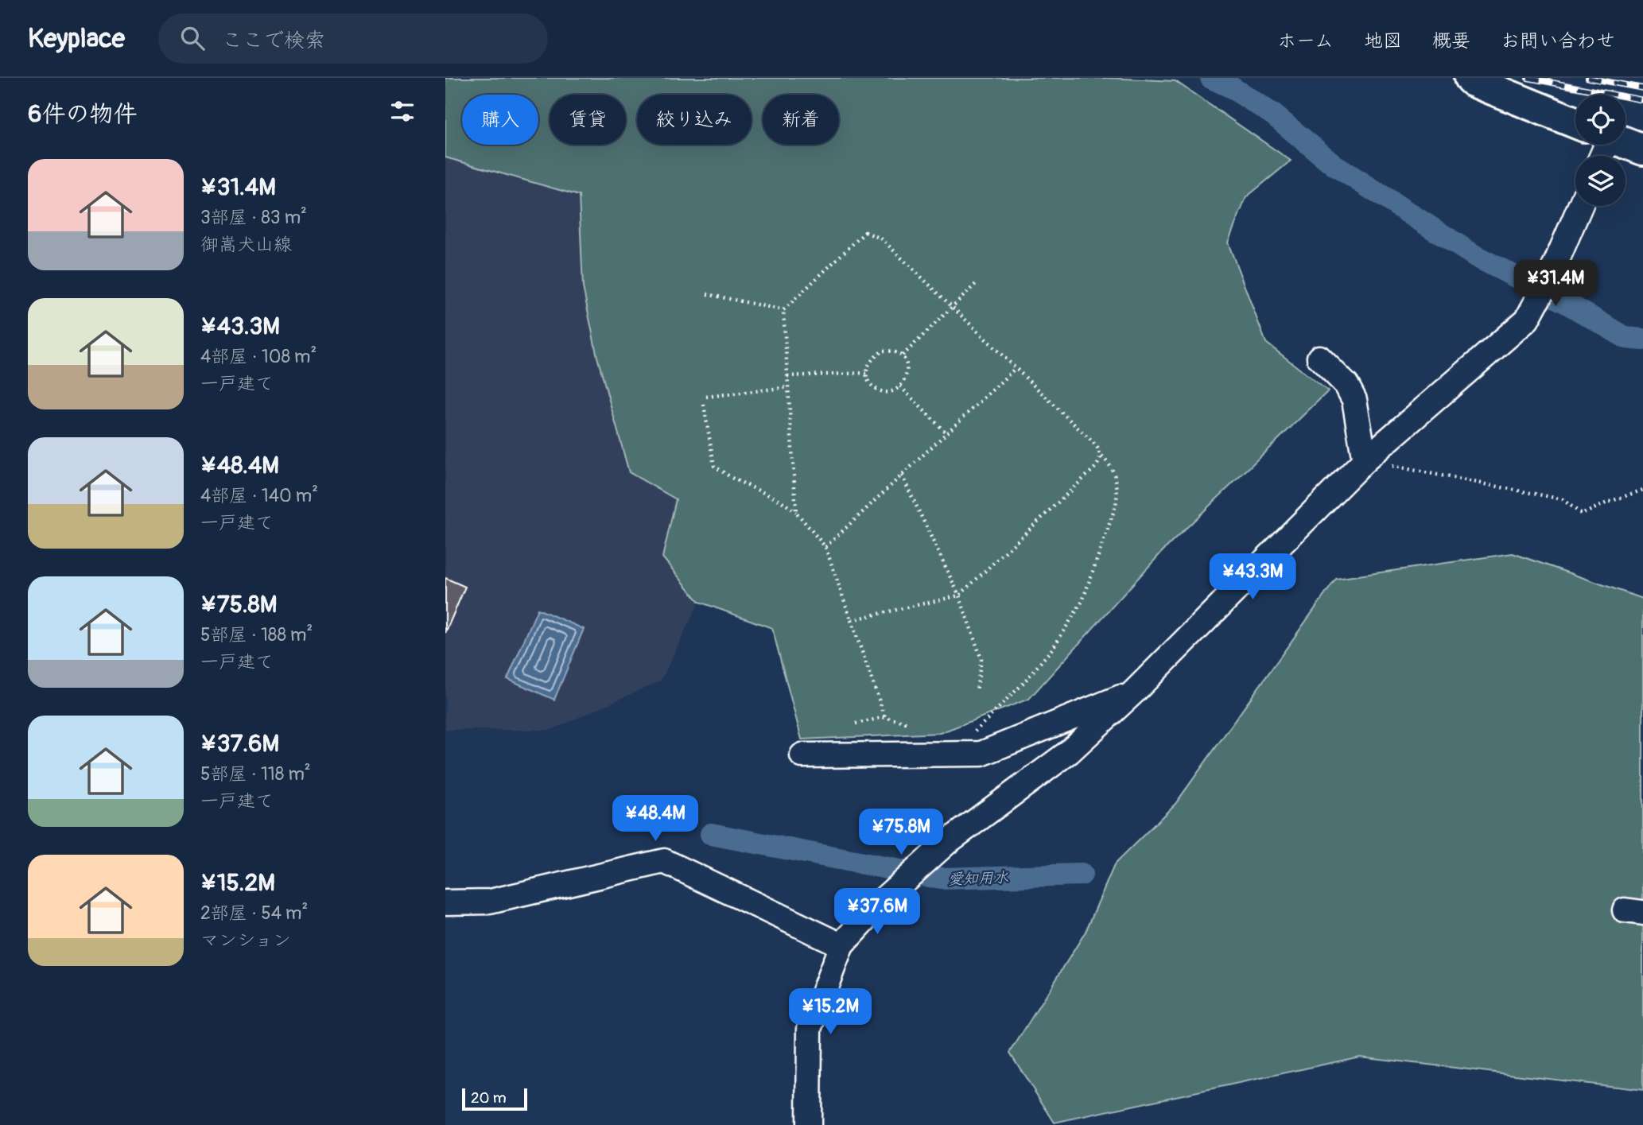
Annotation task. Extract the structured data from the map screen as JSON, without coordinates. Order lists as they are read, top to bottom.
{
  "water": ["愛知用水"],
  "scale_bar": "20 m",
  "page": {
    "header": "Keyplace",
    "search": "ここで検索",
    "nav": [
      "ホーム",
      "地図",
      "概要",
      "お問い合わせ"
    ],
    "heading": "6件の物件",
    "chip": [
      "購入",
      "賃貸",
      "絞り込み",
      "新着"
    ],
    "list": [
      {
        "name": "¥31.4M",
        "note": "3部屋 · 83 m² · 御嵩犬山線"
      },
      {
        "name": "¥43.3M",
        "note": "4部屋 · 108 m² · 一戸建て"
      },
      {
        "name": "¥48.4M",
        "note": "4部屋 · 140 m² · 一戸建て"
      },
      {
        "name": "¥75.8M",
        "note": "5部屋 · 188 m² · 一戸建て"
      },
      {
        "name": "¥37.6M",
        "note": "5部屋 · 118 m² · 一戸建て"
      },
      {
        "name": "¥15.2M",
        "note": "2部屋 · 54 m² · マンション"
      }
    ],
    "price": [
      "¥31.4M",
      "¥43.3M",
      "¥48.4M",
      "¥75.8M",
      "¥37.6M",
      "¥15.2M"
    ],
    "scale": "20 m"
  }
}
